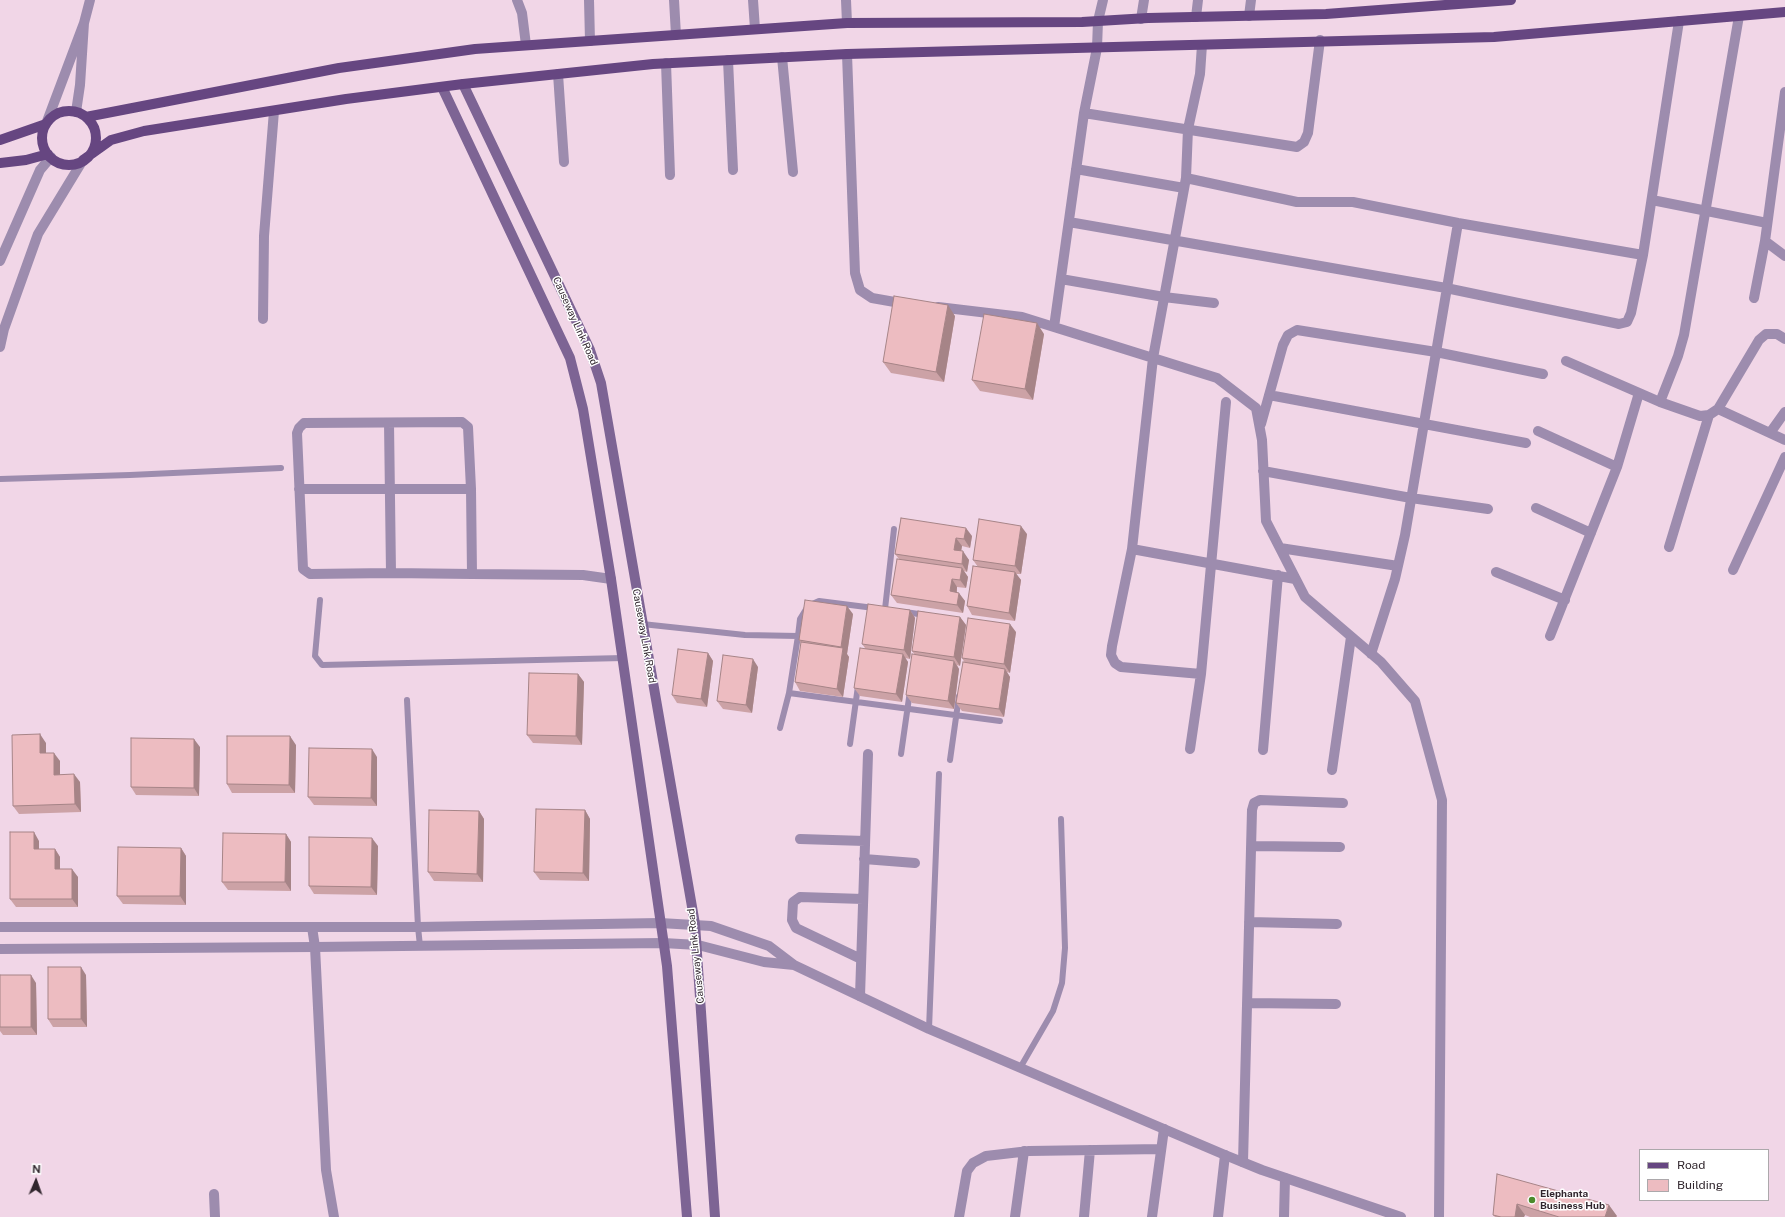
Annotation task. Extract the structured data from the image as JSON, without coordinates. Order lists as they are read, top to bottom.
{
  "streets": {
    "main road": ["Causeway Link Road"]
  },
  "places": ["Elephanta Business Hub"],
  "legend": ["Road", "Building"],
  "north": "top"
}
